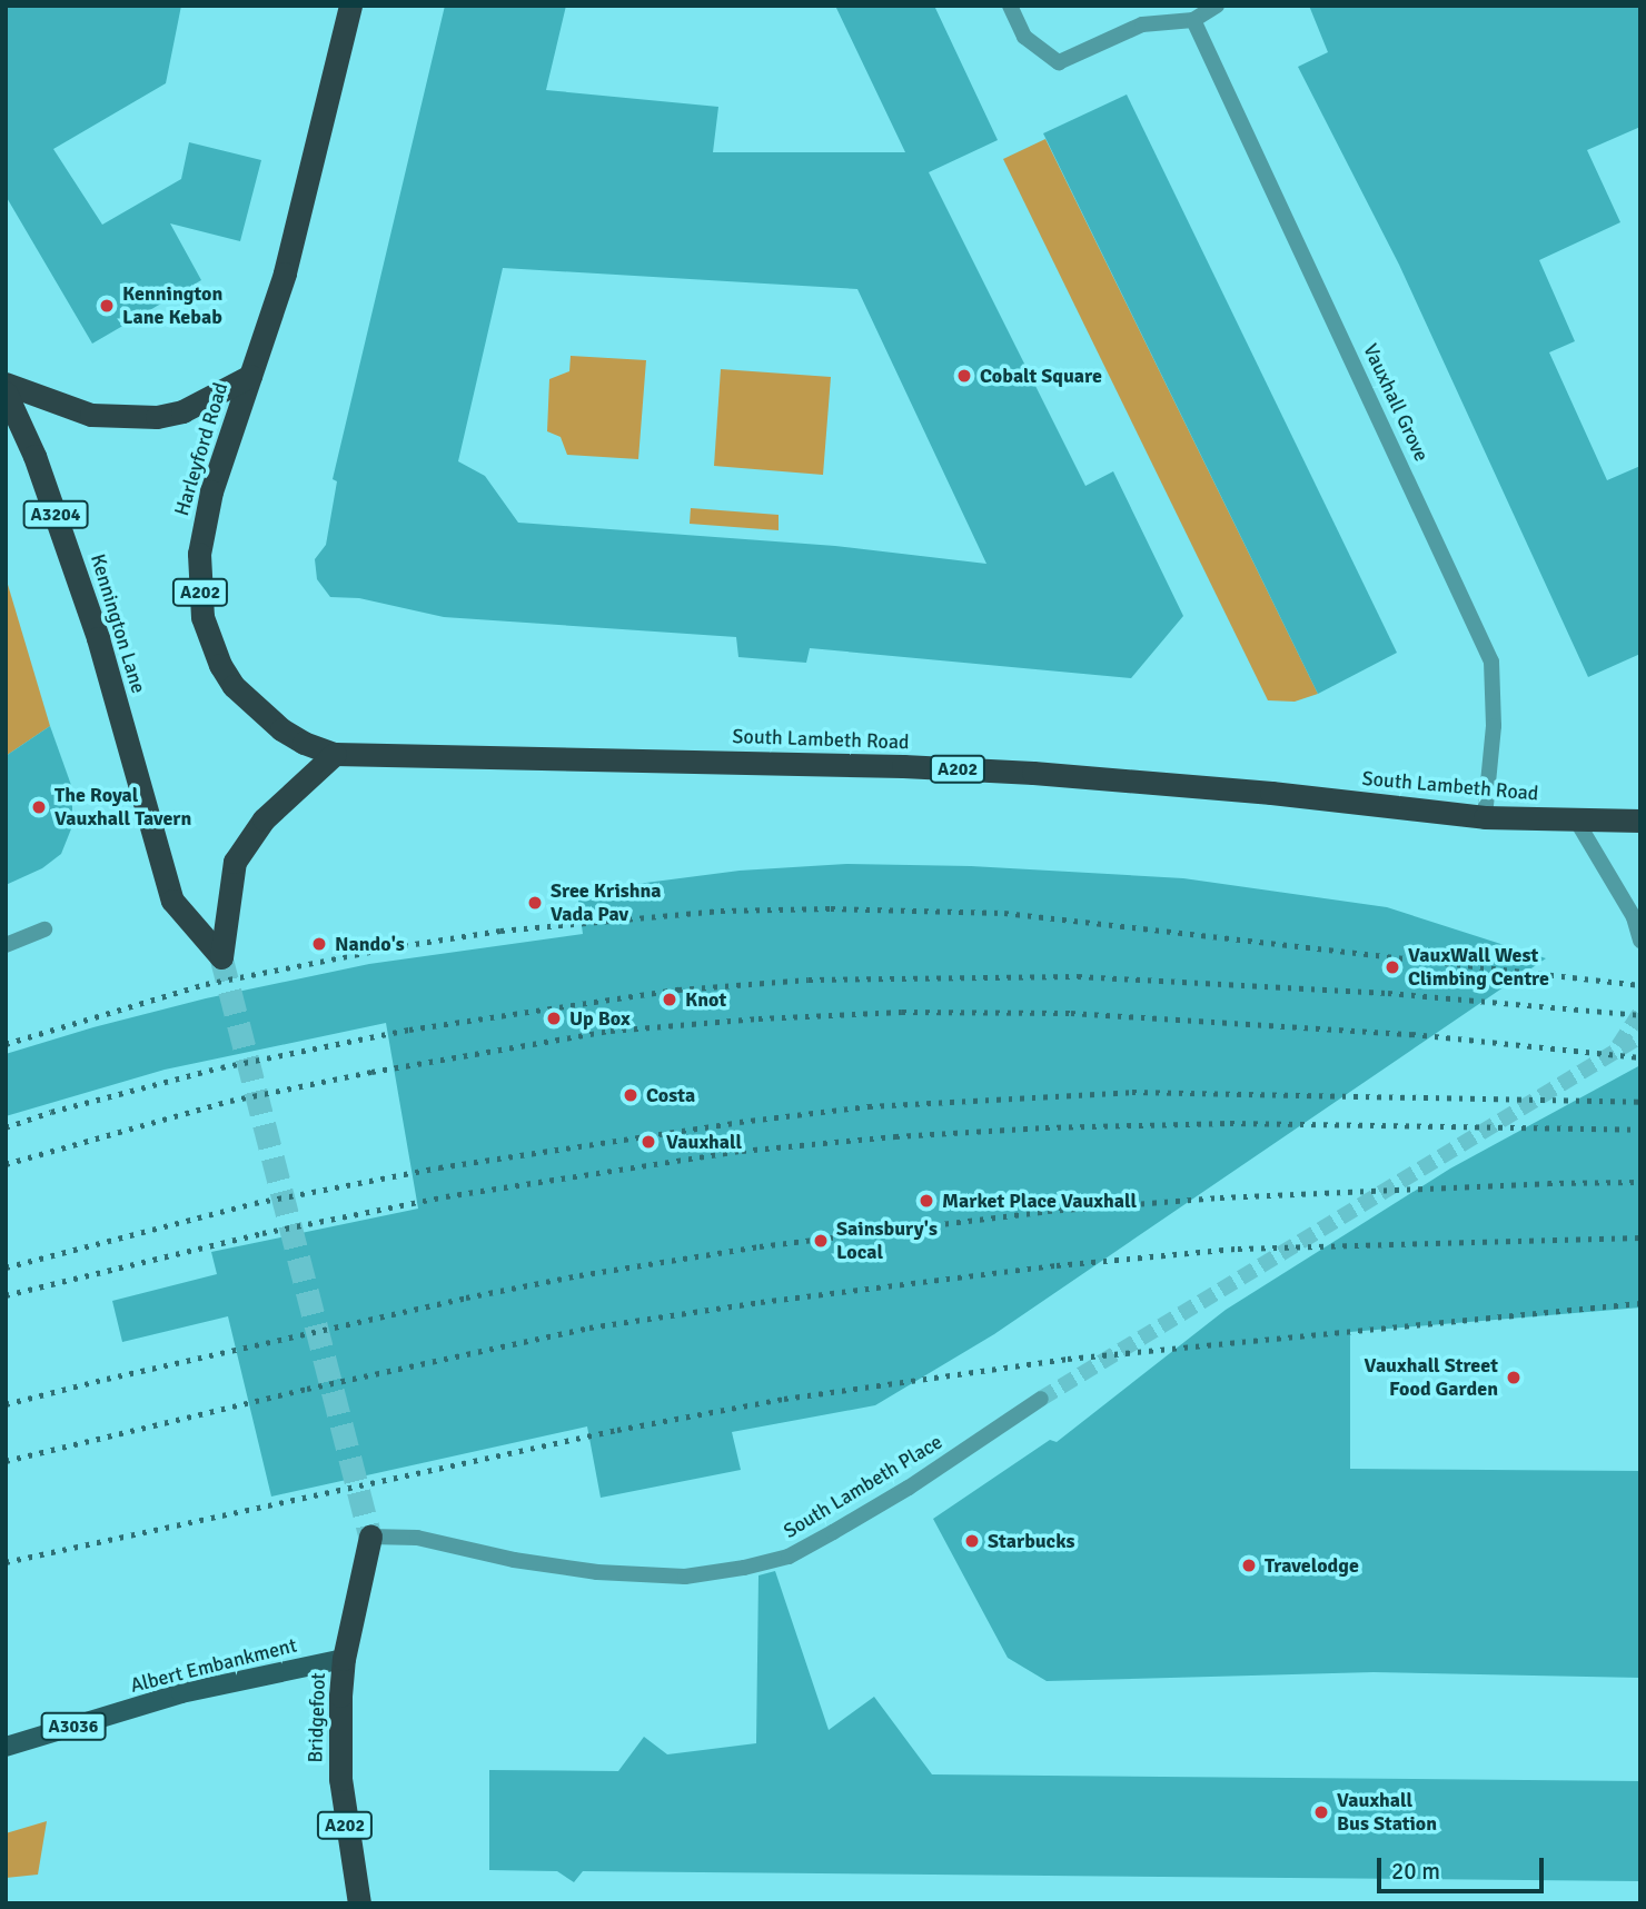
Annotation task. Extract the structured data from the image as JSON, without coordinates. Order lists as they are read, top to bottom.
{
  "streets": {
    "highway": [
      "Harleyford Road",
      "A3204",
      "A202",
      "Kennington Lane",
      "South Lambeth Road",
      "Bridgefoot"
    ],
    "main road": ["Albert Embankment", "A3036"],
    "street": ["Vauxhall Grove", "South Lambeth Place"]
  },
  "crossings": [
    ["Vauxhall Grove", "South Lambeth Road"],
    ["Harleyford Road", "Kennington Lane"],
    ["Harleyford Road", "South Lambeth Road"],
    ["Kennington Lane", "South Lambeth Road"],
    ["South Lambeth Place", "Bridgefoot"],
    ["Albert Embankment", "Bridgefoot"]
  ],
  "places": [
    "Kennington Lane Kebab",
    "Cobalt Square",
    "The Royal Vauxhall Tavern",
    "Sree Krishna Vada Pav",
    "Nando's",
    "VauxWall West Climbing Centre",
    "Knot",
    "Up Box",
    "Costa",
    "Vauxhall",
    "Market Place Vauxhall",
    "Sainsbury's Local",
    "Vauxhall Street Food Garden",
    "Starbucks",
    "Travelodge",
    "Vauxhall Bus Station"
  ],
  "scale_bar": "20 m"
}
